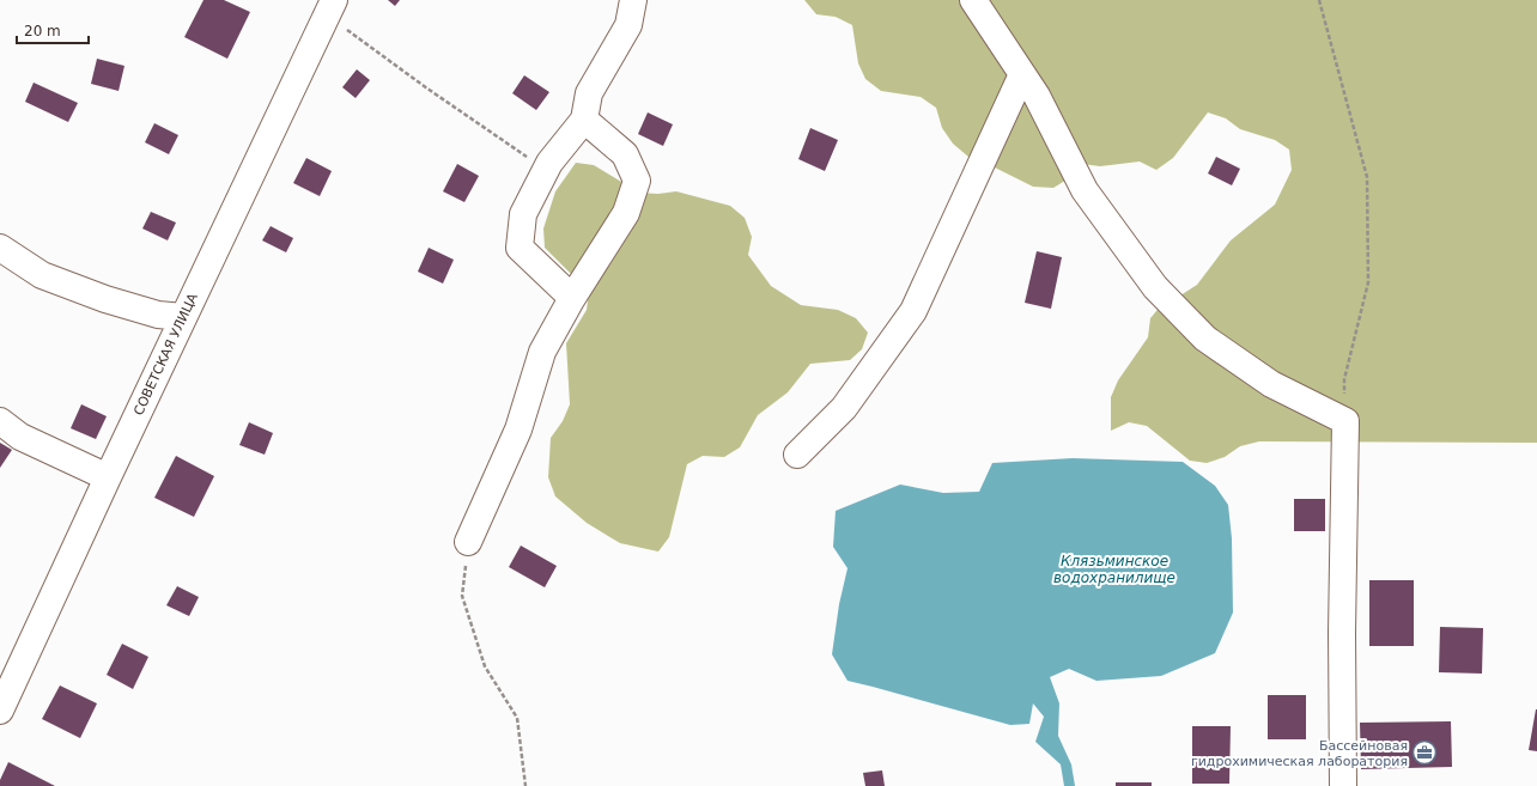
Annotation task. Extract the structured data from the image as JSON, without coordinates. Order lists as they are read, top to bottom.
{
  "streets": {
    "street": ["СОВЕТСКАЯ УЛИЦА"]
  },
  "water": ["Клязьминское водохранилище"],
  "places": {
    "office": ["Бассейновая гидрохимическая лаборатория"]
  },
  "scale_bar": "20 m"
}
